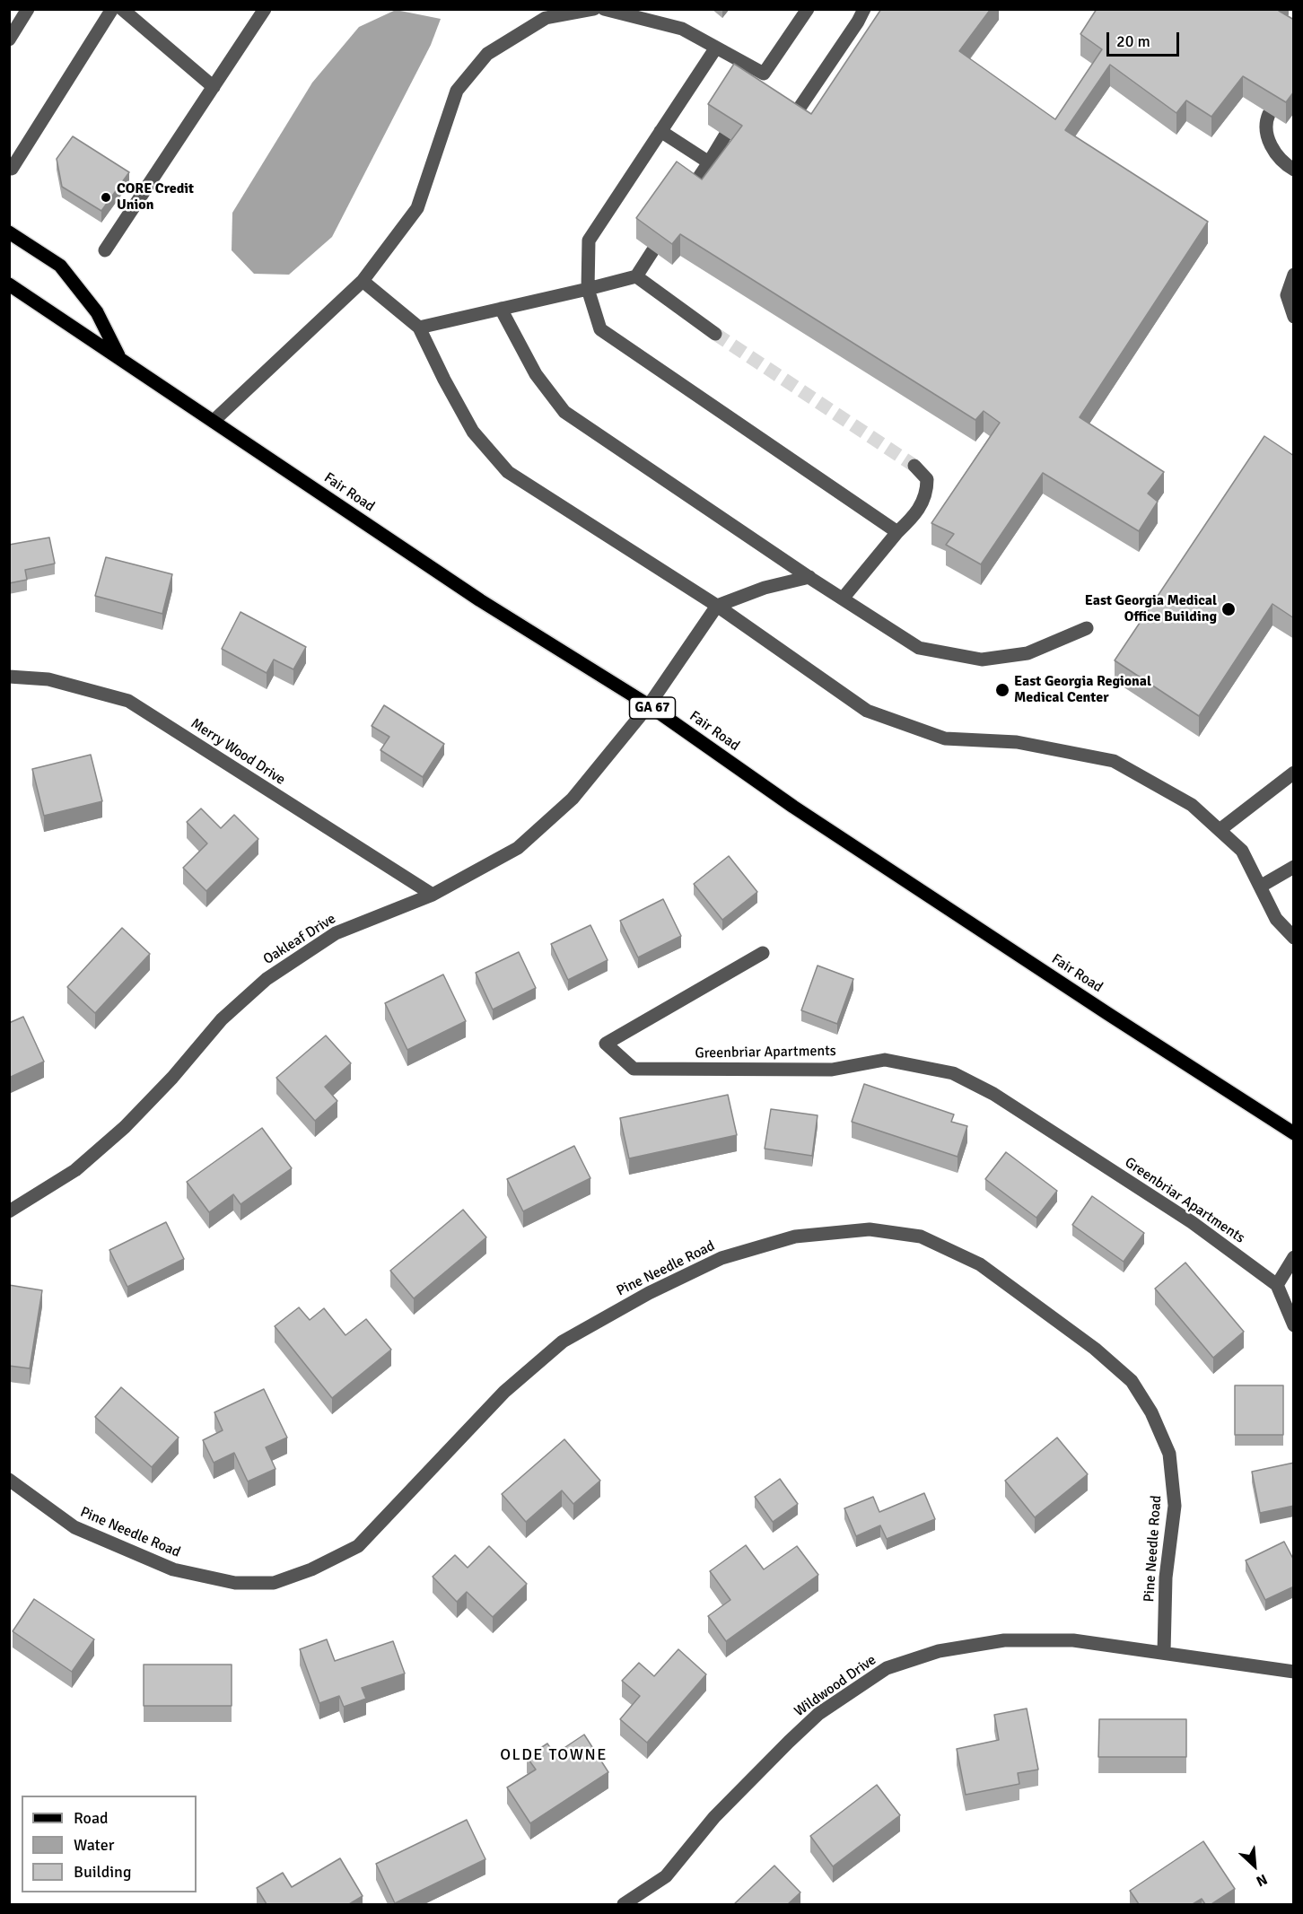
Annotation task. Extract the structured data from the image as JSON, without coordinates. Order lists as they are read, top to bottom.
{
  "streets": {
    "main road": ["Fair Road", "GA 67"],
    "street": [
      "Merry Wood Drive",
      "Oakleaf Drive",
      "Greenbriar Apartments",
      "Pine Needle Road",
      "Wildwood Drive"
    ]
  },
  "crossings": [
    ["Fair Road", "Oakleaf Drive"],
    ["Merry Wood Drive", "Oakleaf Drive"],
    ["Pine Needle Road", "Wildwood Drive"]
  ],
  "districts": ["OLDE TOWNE"],
  "places": ["CORE Credit Union", "East Georgia Medical Office Building", "East Georgia Regional Medical Center"],
  "legend": ["Road", "Water", "Building"],
  "scale_bar": "20 m",
  "north": "bottom right"
}
